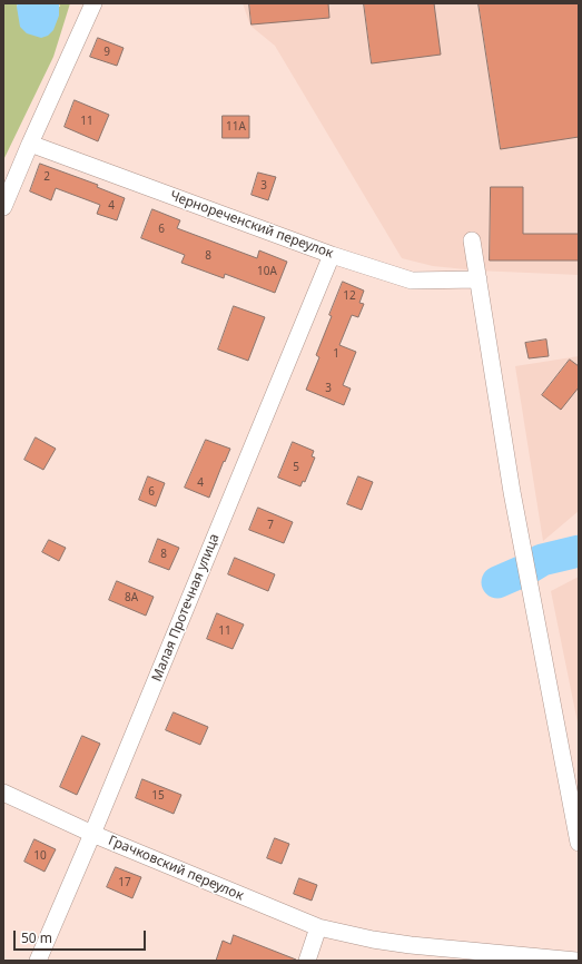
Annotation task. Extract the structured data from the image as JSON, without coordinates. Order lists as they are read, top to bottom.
{
  "streets": {
    "street": ["Чернореченский переулок", "Малая Протечная улица", "Грачковский переулок"]
  },
  "crossings": [
    ["Чернореченский переулок", "Малая Протечная улица"],
    ["Малая Протечная улица", "Грачковский переулок"]
  ],
  "house_numbers": [
    "9",
    "11",
    "11А",
    "2",
    "3",
    "4",
    "6",
    "8",
    "10А",
    "12",
    "1",
    "3",
    "5",
    "4",
    "6",
    "7",
    "8",
    "8А",
    "11",
    "15",
    "10",
    "17"
  ],
  "scale_bar": "50 m"
}
